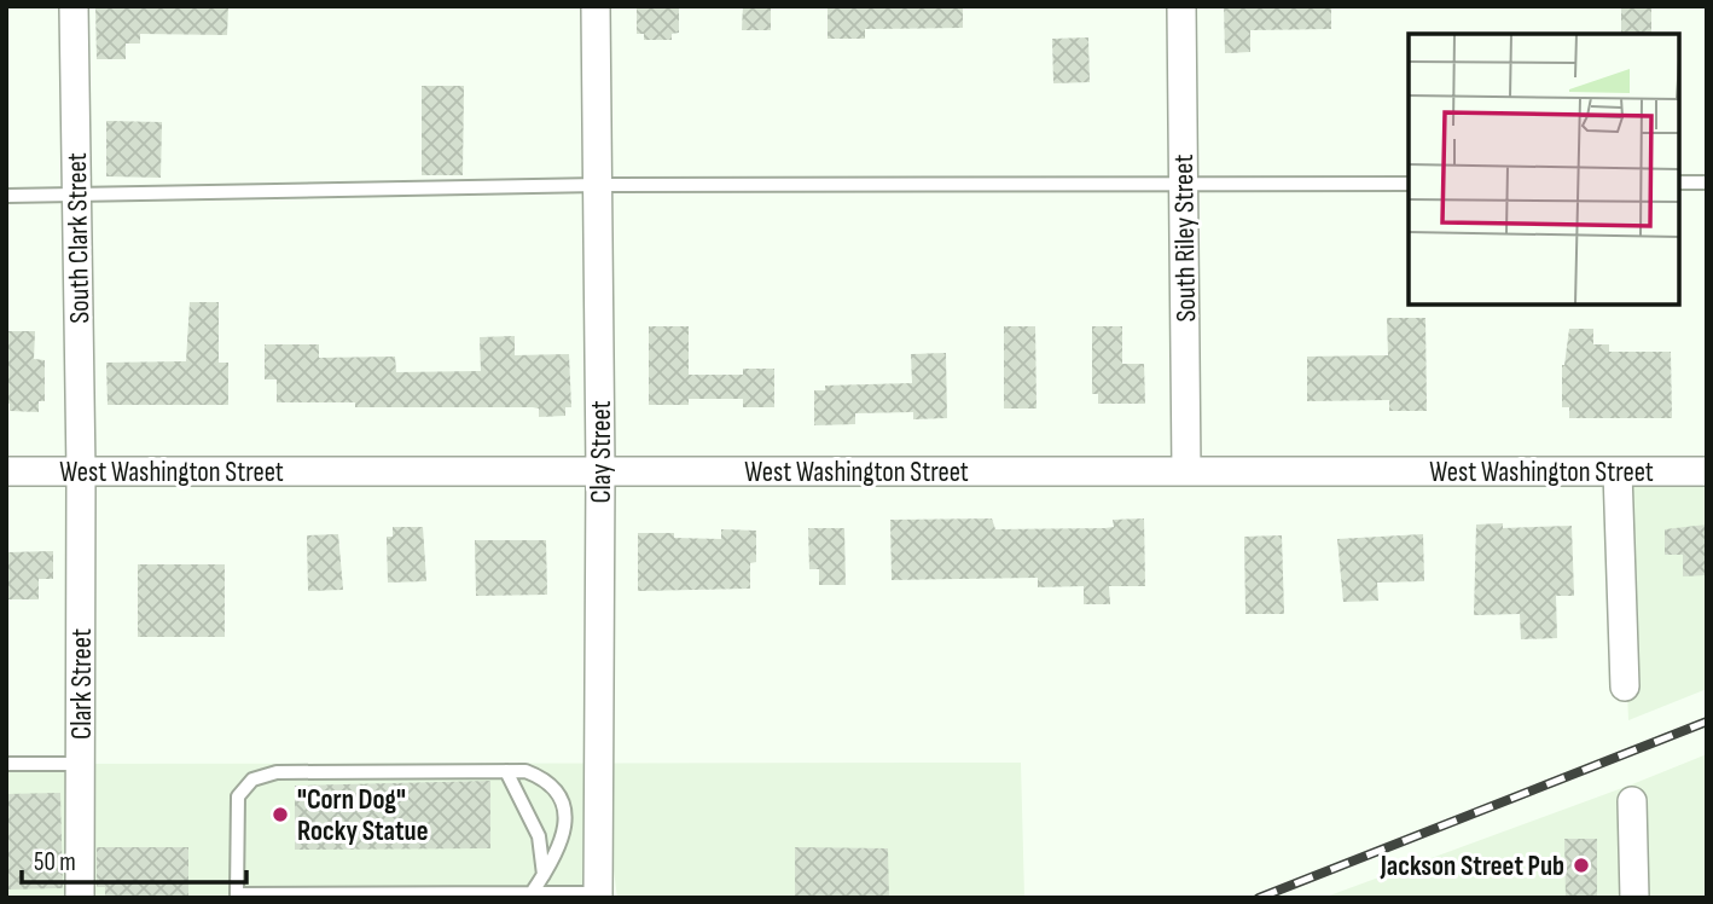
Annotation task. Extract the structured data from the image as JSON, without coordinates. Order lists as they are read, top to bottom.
{
  "streets": {
    "street": [
      "South Clark Street",
      "South Riley Street",
      "Clay Street",
      "West Washington Street",
      "Clark Street"
    ]
  },
  "crossings": [
    ["South Clark Street", "West Washington Street"],
    ["South Clark Street", "Clark Street"],
    ["South Riley Street", "West Washington Street"],
    ["Clay Street", "West Washington Street"],
    ["West Washington Street", "Clark Street"]
  ],
  "places": ["\"Corn Dog\" Rocky Statue", "Jackson Street Pub"],
  "scale_bar": "50 m"
}
